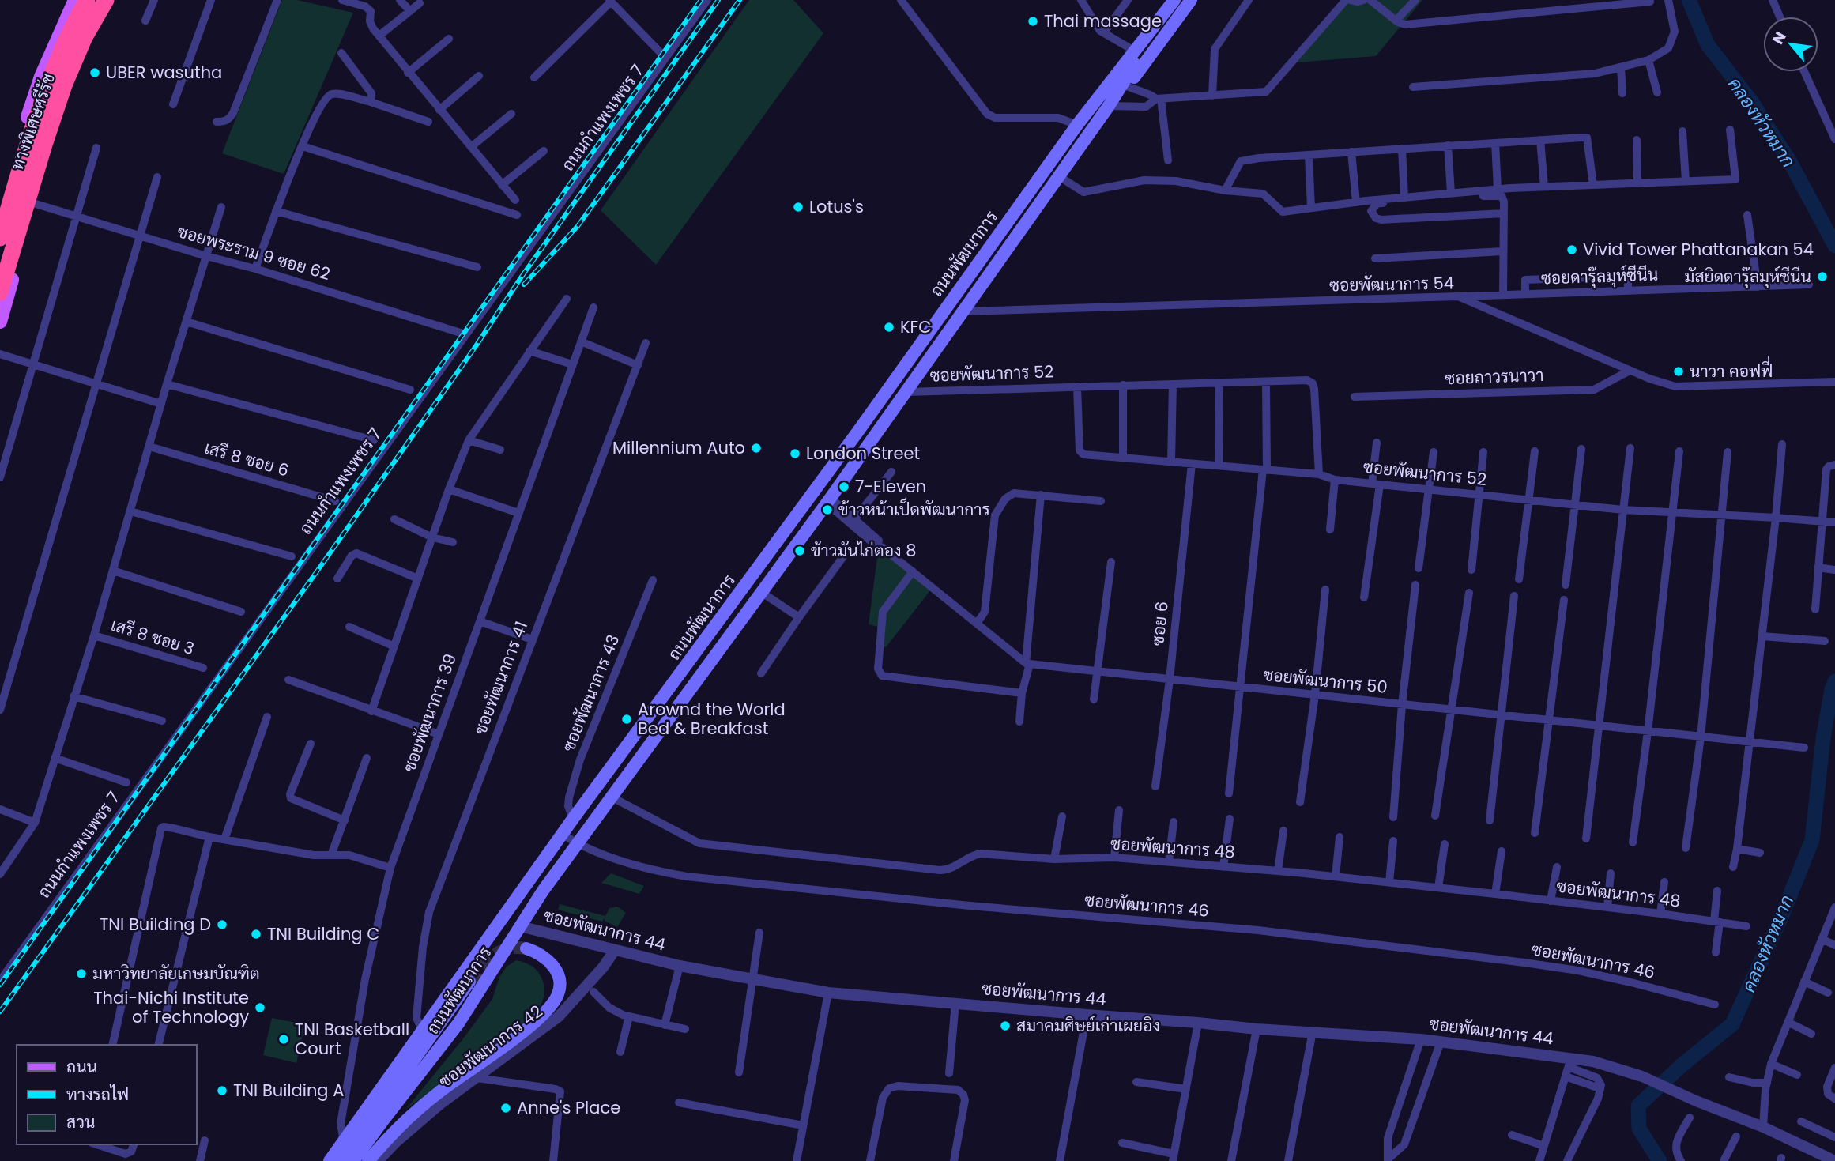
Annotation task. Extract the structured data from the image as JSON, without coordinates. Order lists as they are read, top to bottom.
{
  "streets": {
    "highway": ["ทางพิเศษศรีรัช"],
    "main road": ["ถนนพัฒนาการ"],
    "street": [
      "ถนนกำแพงเพชร 7",
      "ซอยพระราม 9 ซอย 62",
      "ซอยดารุ๊ลมุห์ซีนีน",
      "ซอยพัฒนาการ 54",
      "ซอยพัฒนาการ 52",
      "ซอยถาวรนาวา",
      "เสรี 8 ซอย 6",
      "ซอย 6",
      "เสรี 8 ซอย 3",
      "ซอยพัฒนาการ 41",
      "ซอยพัฒนาการ 50",
      "ซอยพัฒนาการ 43",
      "ซอยพัฒนาการ 39",
      "ซอยพัฒนาการ 48",
      "ซอยพัฒนาการ 46",
      "ซอยพัฒนาการ 44",
      "ซอยพัฒนาการ 42"
    ]
  },
  "crossings": [
    ["ถนนกำแพงเพชร 7", "ซอยพระราม 9 ซอย 62"],
    ["ถนนพัฒนาการ", "ซอยพัฒนาการ 54"],
    ["ถนนพัฒนาการ", "ซอยพัฒนาการ 52"],
    ["ถนนพัฒนาการ", "ซอยพัฒนาการ 41"],
    ["ถนนพัฒนาการ", "ซอยพัฒนาการ 43"],
    ["ถนนพัฒนาการ", "ซอยพัฒนาการ 39"],
    ["ถนนพัฒนาการ", "ซอยพัฒนาการ 48"],
    ["ถนนพัฒนาการ", "ซอยพัฒนาการ 46"],
    ["ถนนพัฒนาการ", "ซอยพัฒนาการ 44"],
    ["ซอยดารุ๊ลมุห์ซีนีน", "ซอยพัฒนาการ 54"],
    ["ซอยพัฒนาการ 54", "ซอยถาวรนาวา"],
    ["ซอยพัฒนาการ 52", "ซอย 6"],
    ["ซอย 6", "ซอยพัฒนาการ 50"],
    ["ซอยพัฒนาการ 44", "ซอยพัฒนาการ 42"]
  ],
  "water": ["คลองหัวหมาก"],
  "places": [
    "Thai massage",
    "UBER wasutha",
    "Lotus's",
    "Vivid Tower Phattanakan 54",
    "มัสยิดดารุ๊ลมุห์ซีนีน",
    "KFC",
    "นาวา คอฟฟี่",
    "Millennium Auto",
    "London Street",
    "7-Eleven",
    "ข้าวหน้าเป็ดพัฒนาการ",
    "ข้าวมันไก่ตอง 8",
    "Arownd the World Bed & Breakfast",
    "TNI Building D",
    "TNI Building C",
    "มหาวิทยาลัยเกษมบัณฑิต",
    "Thai-Nichi Institute of Technology",
    "สมาคมศิษย์เก่าเผยอิง",
    "TNI Basketball Court",
    "TNI Building A",
    "Anne's Place"
  ],
  "legend": ["ถนน", "ทางรถไฟ", "สวน"],
  "north": "top left"
}
